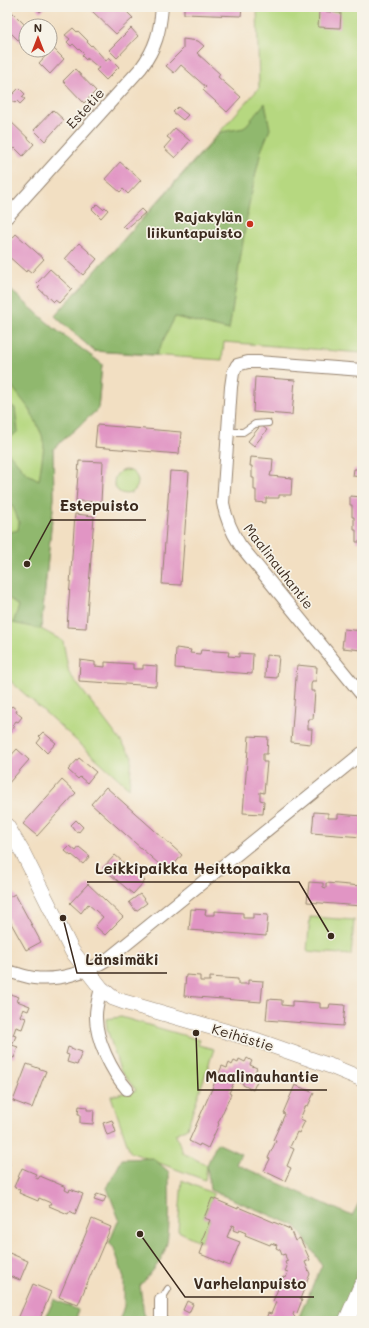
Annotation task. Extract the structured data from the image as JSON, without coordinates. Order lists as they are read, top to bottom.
{
  "streets": {
    "street": ["Estetie", "Maalinauhantie", "Keihästie"]
  },
  "places": [
    "Rajakylän liikuntapuisto",
    "Estepuisto",
    "Länsimäki",
    "Leikkipaikka Heittopaikka",
    "Maalinauhantie",
    "Varhelanpuisto"
  ],
  "north": "top"
}
